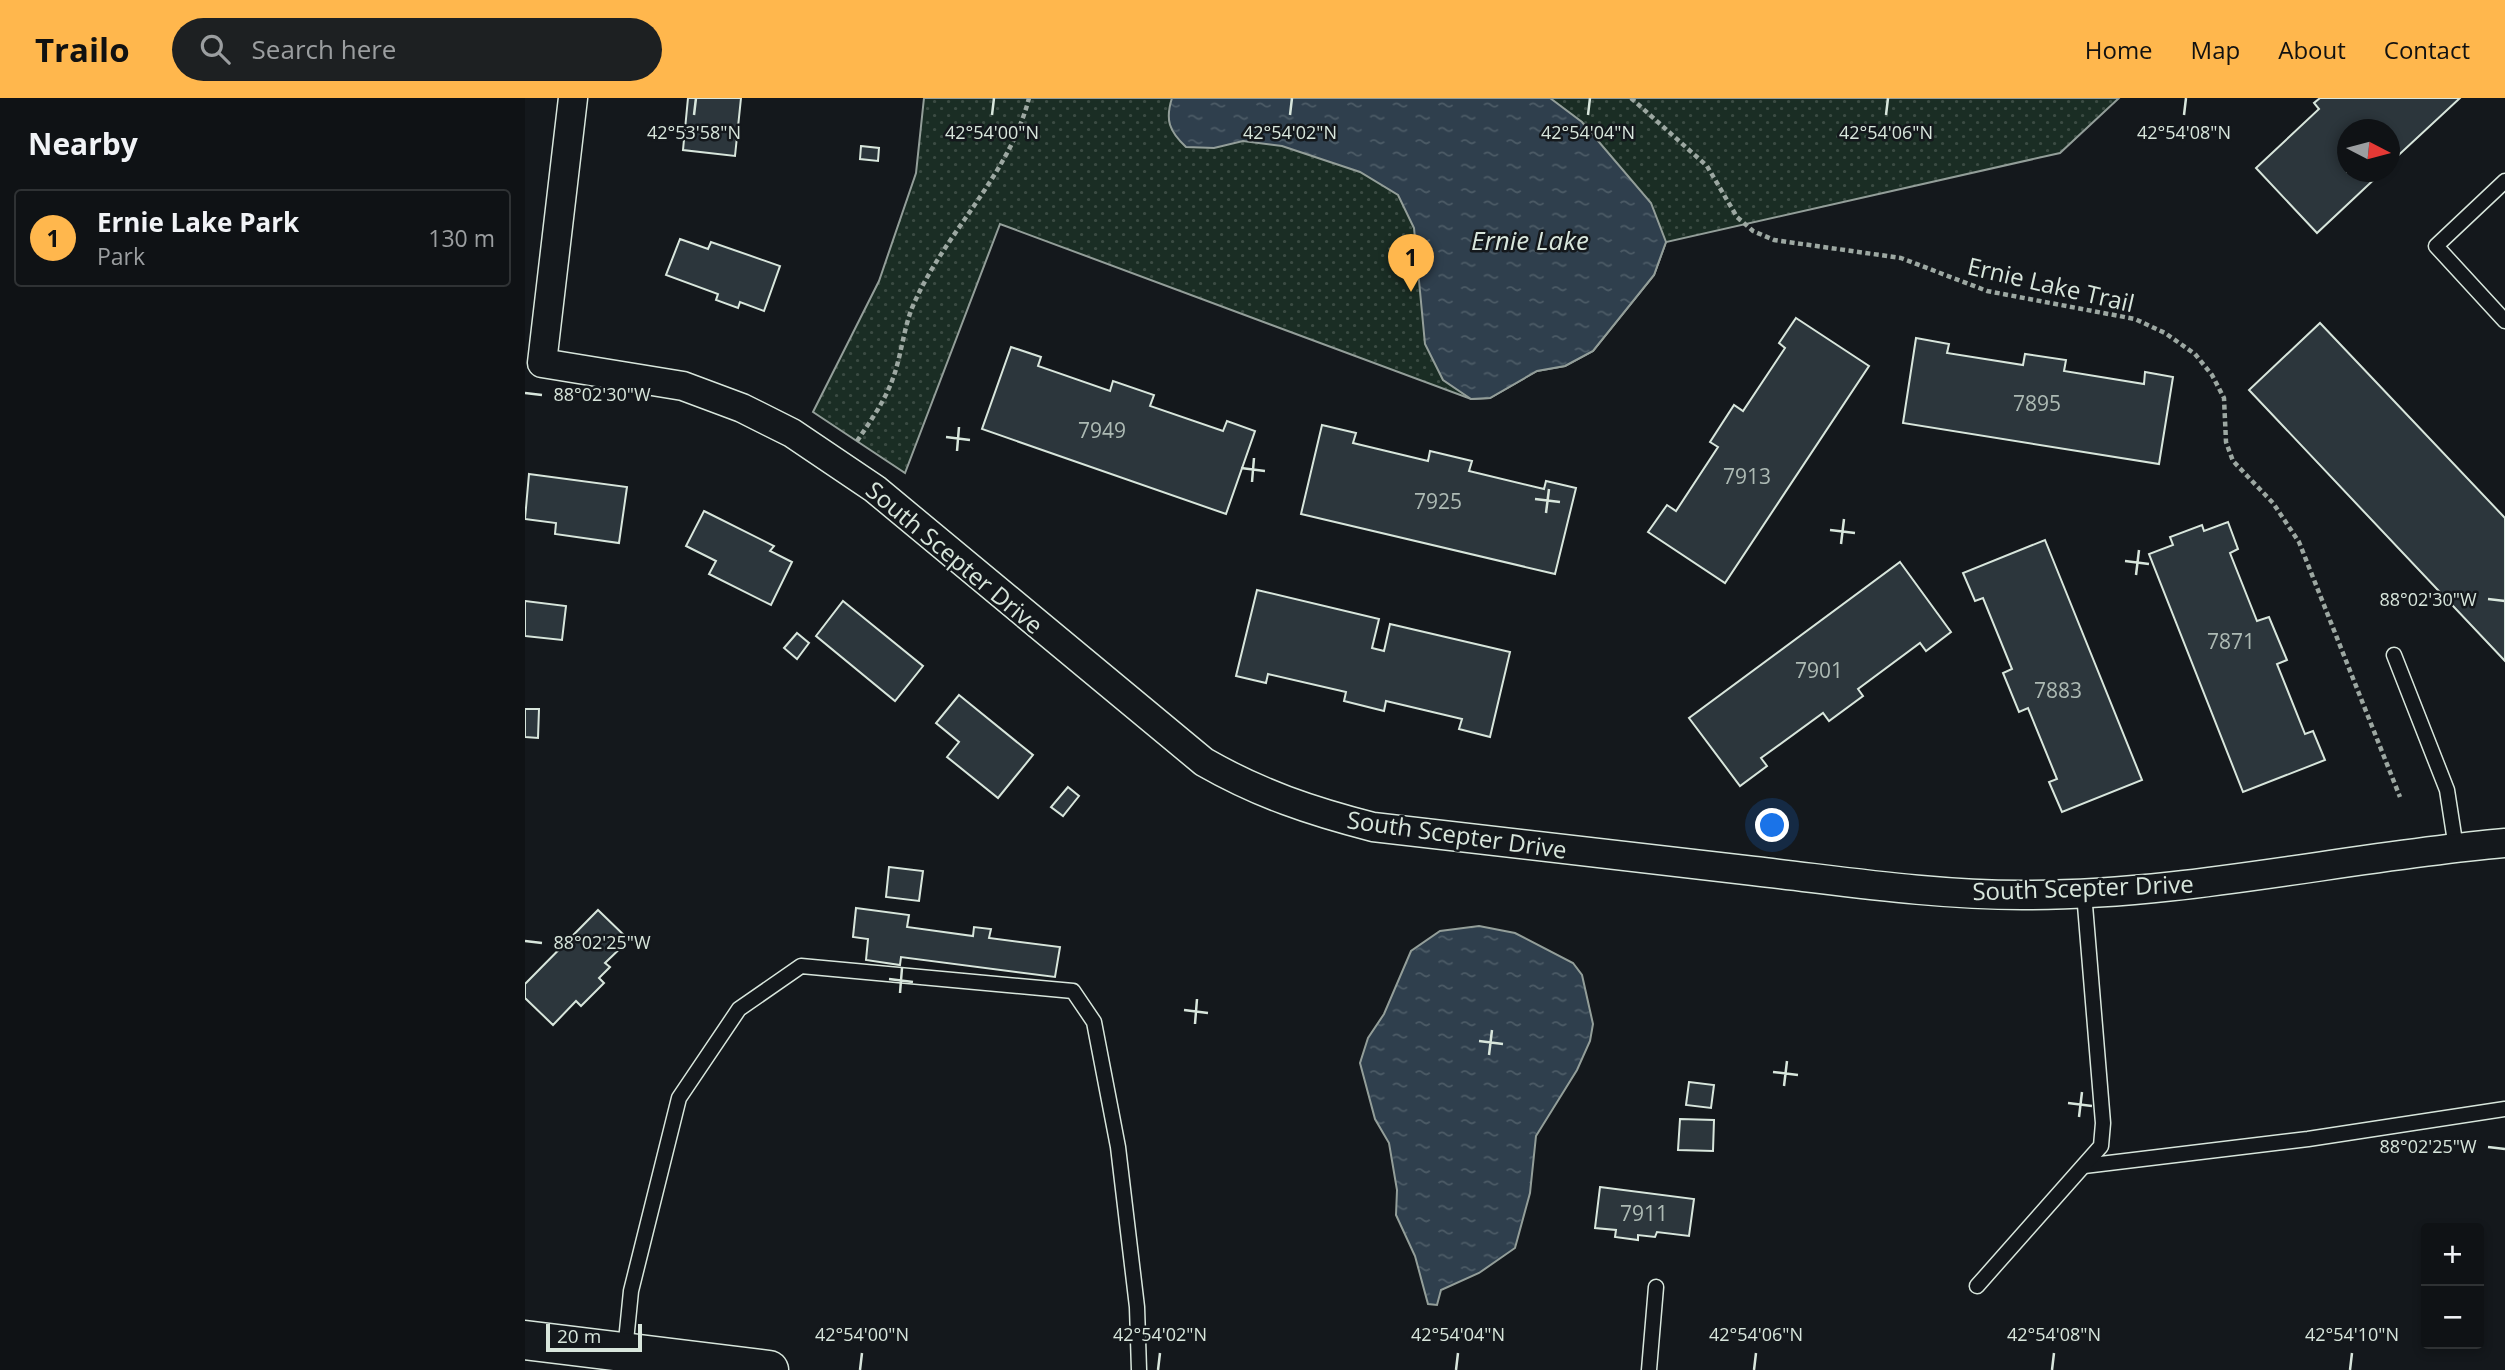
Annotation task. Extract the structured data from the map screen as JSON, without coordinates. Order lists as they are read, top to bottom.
{
  "streets": {
    "street": ["South Scepter Drive"],
    "path": ["Ernie Lake Trail"]
  },
  "water": ["Ernie Lake"],
  "house_numbers": [
    "7895",
    "7949",
    "7913",
    "7925",
    "7871",
    "7901",
    "7883",
    "7911"
  ],
  "scale_bar": "20 m",
  "north": "right",
  "page": {
    "header": "Trailo",
    "search": "Search here",
    "nav": [
      "Home",
      "Map",
      "About",
      "Contact"
    ],
    "heading": "Nearby",
    "list": [
      {
        "mark": "1",
        "name": "Ernie Lake Park",
        "note": "Park",
        "value": "130 m"
      }
    ],
    "pins": "1",
    "map_buttons": ["+", "−"],
    "scale": "20 m"
  },
  "coordinates": [
    "42°53'58\"N",
    "42°54'00\"N",
    "42°54'02\"N",
    "42°54'04\"N",
    "42°54'06\"N",
    "42°54'08\"N",
    "88°02'30\"W",
    "88°02'25\"W",
    "42°54'10\"N"
  ]
}
